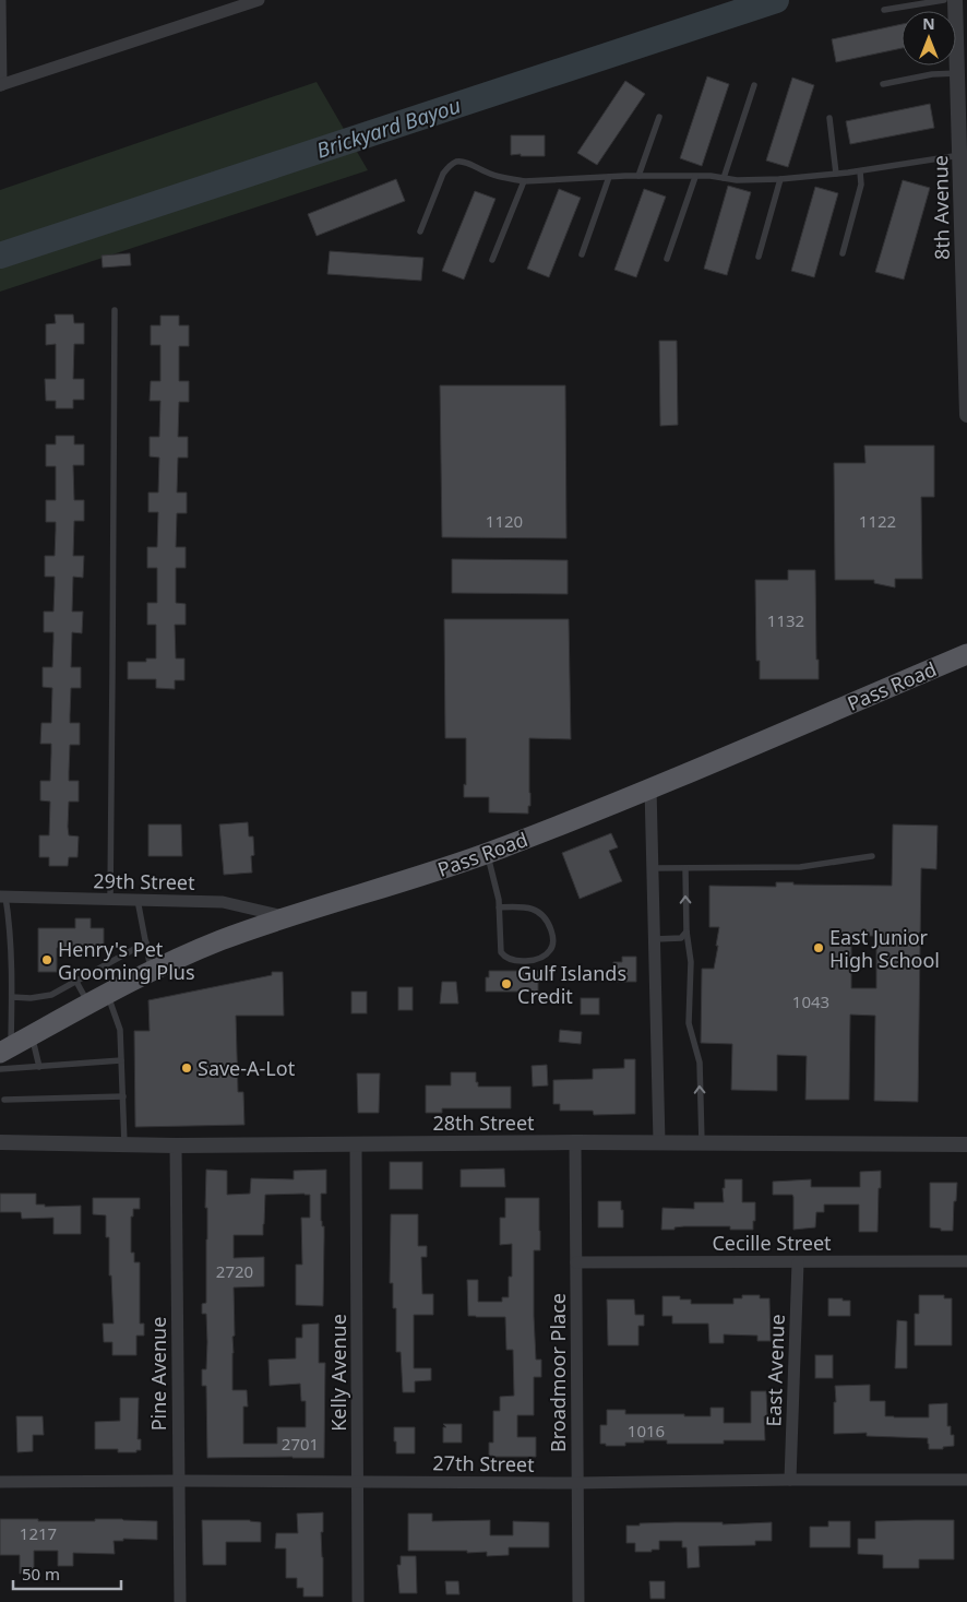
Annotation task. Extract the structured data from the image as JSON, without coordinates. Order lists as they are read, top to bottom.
{
  "streets": {
    "main road": ["Pass Road"],
    "street": [
      "8th Avenue",
      "29th Street",
      "28th Street",
      "Cecille Street",
      "East Avenue",
      "Kelly Avenue",
      "Broadmoor Place",
      "Pine Avenue",
      "27th Street"
    ]
  },
  "crossings": [
    ["Pass Road", "29th Street"],
    ["28th Street", "Kelly Avenue"],
    ["28th Street", "Broadmoor Place"],
    ["28th Street", "Pine Avenue"],
    ["Cecille Street", "East Avenue"],
    ["Cecille Street", "Broadmoor Place"],
    ["East Avenue", "27th Street"],
    ["Kelly Avenue", "27th Street"],
    ["Broadmoor Place", "27th Street"],
    ["Pine Avenue", "27th Street"]
  ],
  "water": ["Brickyard Bayou"],
  "places": [
    "East Junior High School",
    "Henry's Pet Grooming Plus",
    "Gulf Islands Credit",
    "Save-A-Lot"
  ],
  "house_numbers": [
    "1120",
    "1122",
    "1132",
    "1043",
    "2720",
    "1016",
    "2701",
    "1217"
  ],
  "scale_bar": "50 m",
  "north": "top"
}
